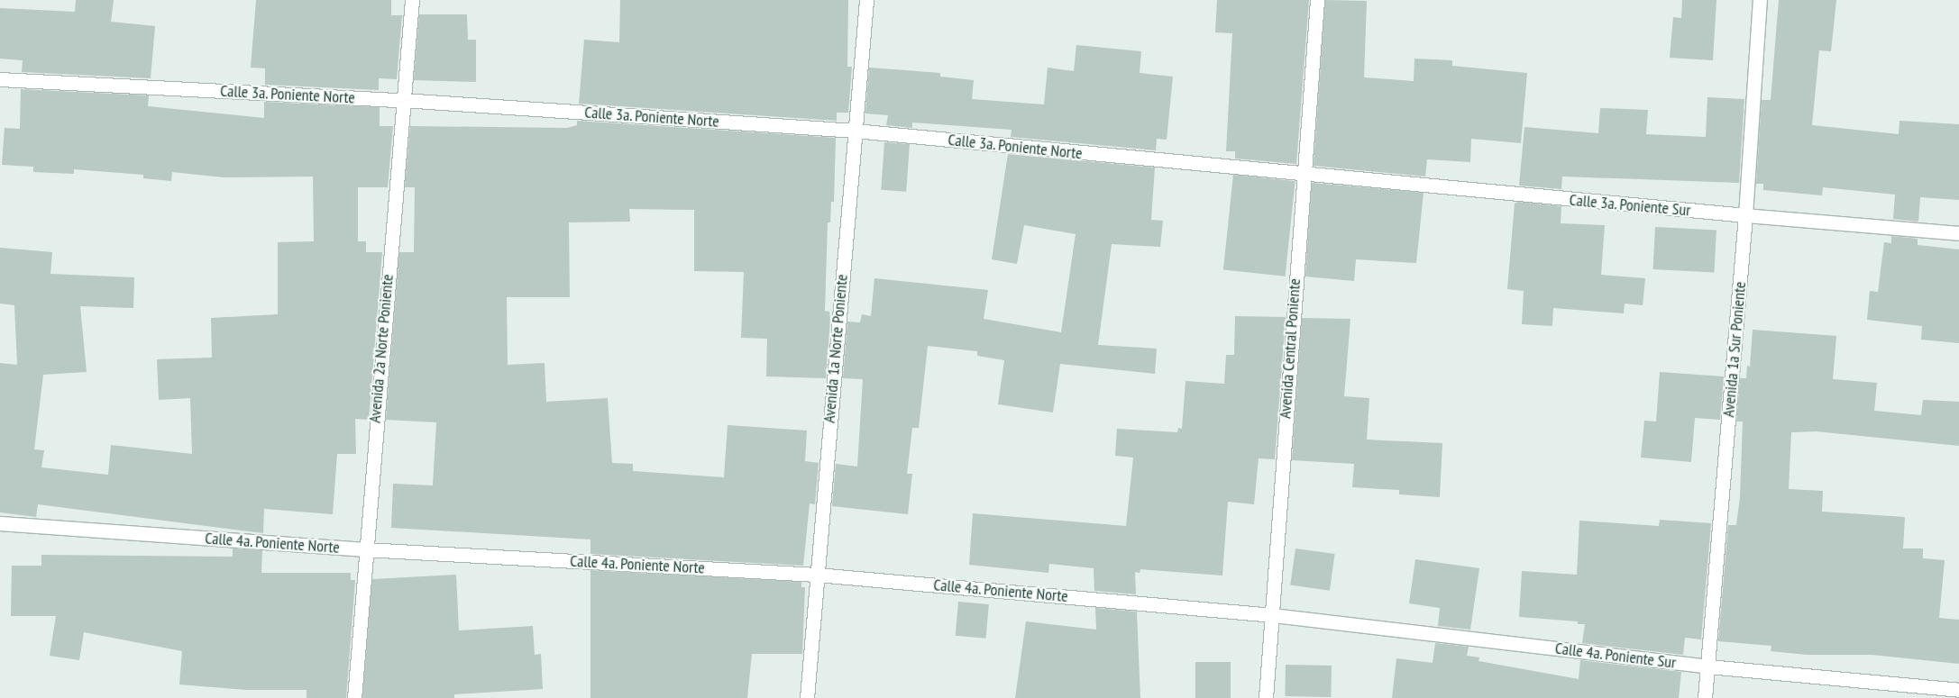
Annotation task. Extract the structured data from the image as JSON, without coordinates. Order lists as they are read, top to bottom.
{
  "streets": {
    "street": [
      "Calle 3a. Poniente Norte",
      "Calle 3a. Poniente Sur",
      "Avenida 2a Norte Poniente",
      "Avenida 1a Norte Poniente",
      "Avenida Central Poniente",
      "Avenida 1a Sur Poniente",
      "Calle 4a. Poniente Norte",
      "Calle 4a. Poniente Sur"
    ]
  },
  "crossings": [
    ["Calle 3a. Poniente Norte", "Calle 3a. Poniente Sur"],
    ["Calle 3a. Poniente Norte", "Avenida 2a Norte Poniente"],
    ["Calle 3a. Poniente Norte", "Avenida 1a Norte Poniente"],
    ["Calle 3a. Poniente Norte", "Avenida Central Poniente"],
    ["Calle 3a. Poniente Sur", "Avenida Central Poniente"],
    ["Calle 3a. Poniente Sur", "Avenida 1a Sur Poniente"],
    ["Avenida 2a Norte Poniente", "Calle 4a. Poniente Norte"],
    ["Avenida 1a Norte Poniente", "Calle 4a. Poniente Norte"],
    ["Avenida Central Poniente", "Calle 4a. Poniente Norte"],
    ["Avenida Central Poniente", "Calle 4a. Poniente Sur"],
    ["Avenida 1a Sur Poniente", "Calle 4a. Poniente Sur"],
    ["Calle 4a. Poniente Norte", "Calle 4a. Poniente Sur"]
  ]
}
